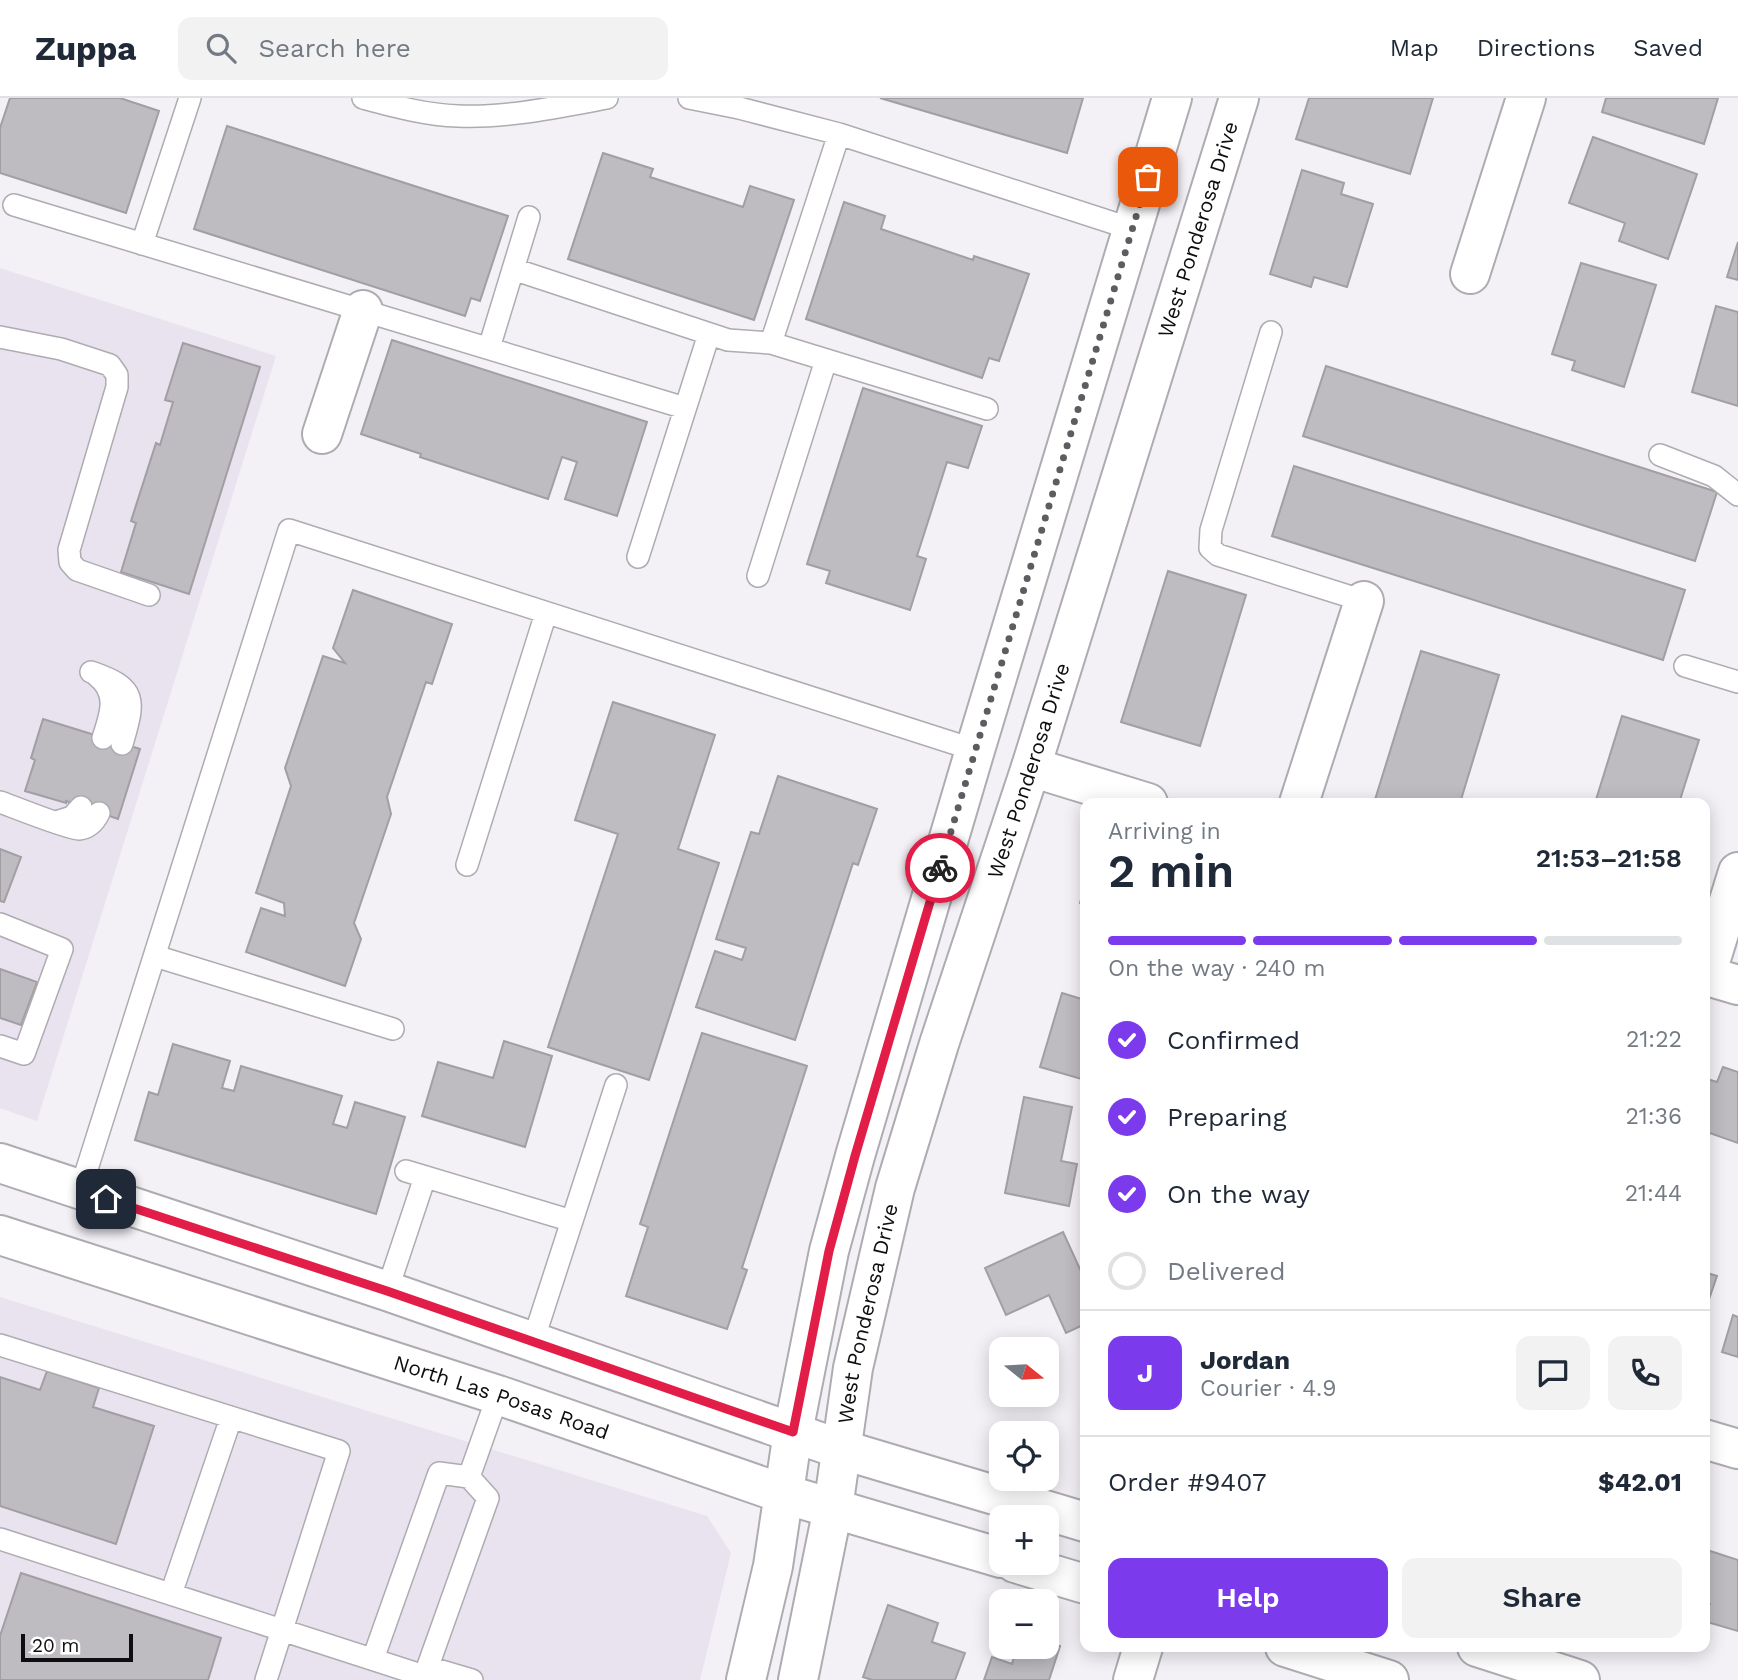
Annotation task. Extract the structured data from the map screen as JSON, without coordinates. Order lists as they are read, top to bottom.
{
  "streets": {
    "main road": ["West Ponderosa Drive", "North Las Posas Road"]
  },
  "crossings": [
    ["West Ponderosa Drive", "North Las Posas Road"]
  ],
  "scale_bar": "20 m",
  "north": "right",
  "page": {
    "header": "Zuppa",
    "search": "Search here",
    "nav": ["Map", "Directions", "Saved"],
    "heading": ["2 min", "Arriving in", "21:53–21:58"],
    "panel": [
      "Jordan",
      "Courier · 4.9",
      "Order #9407",
      "$42.01"
    ],
    "bar": "On the way · 240 m",
    "list": [
      ["Confirmed", "21:22"],
      ["Preparing", "21:36"],
      ["On the way", "21:44"],
      "Delivered"
    ],
    "round": "J",
    "map_buttons": ["+", "−"],
    "buttons": ["Help", "Share"],
    "scale": "20 m"
  }
}
